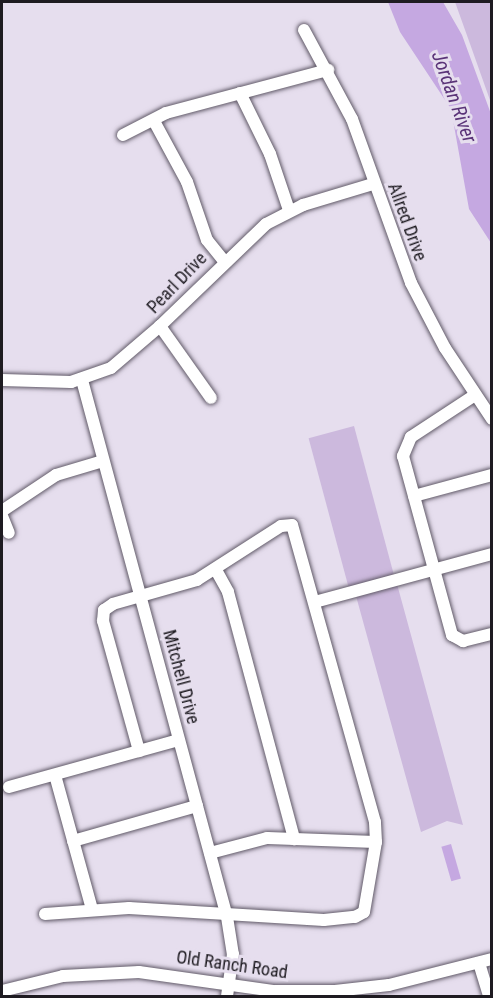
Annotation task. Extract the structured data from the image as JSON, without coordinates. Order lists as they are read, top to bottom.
{
  "streets": {
    "street": [
      "Allred Drive",
      "Pearl Drive",
      "Mitchell Drive",
      "Old Ranch Road"
    ]
  },
  "crossings": [
    ["Allred Drive", "Pearl Drive"],
    ["Pearl Drive", "Mitchell Drive"],
    ["Mitchell Drive", "Old Ranch Road"]
  ],
  "water": ["Jordan River"]
}
